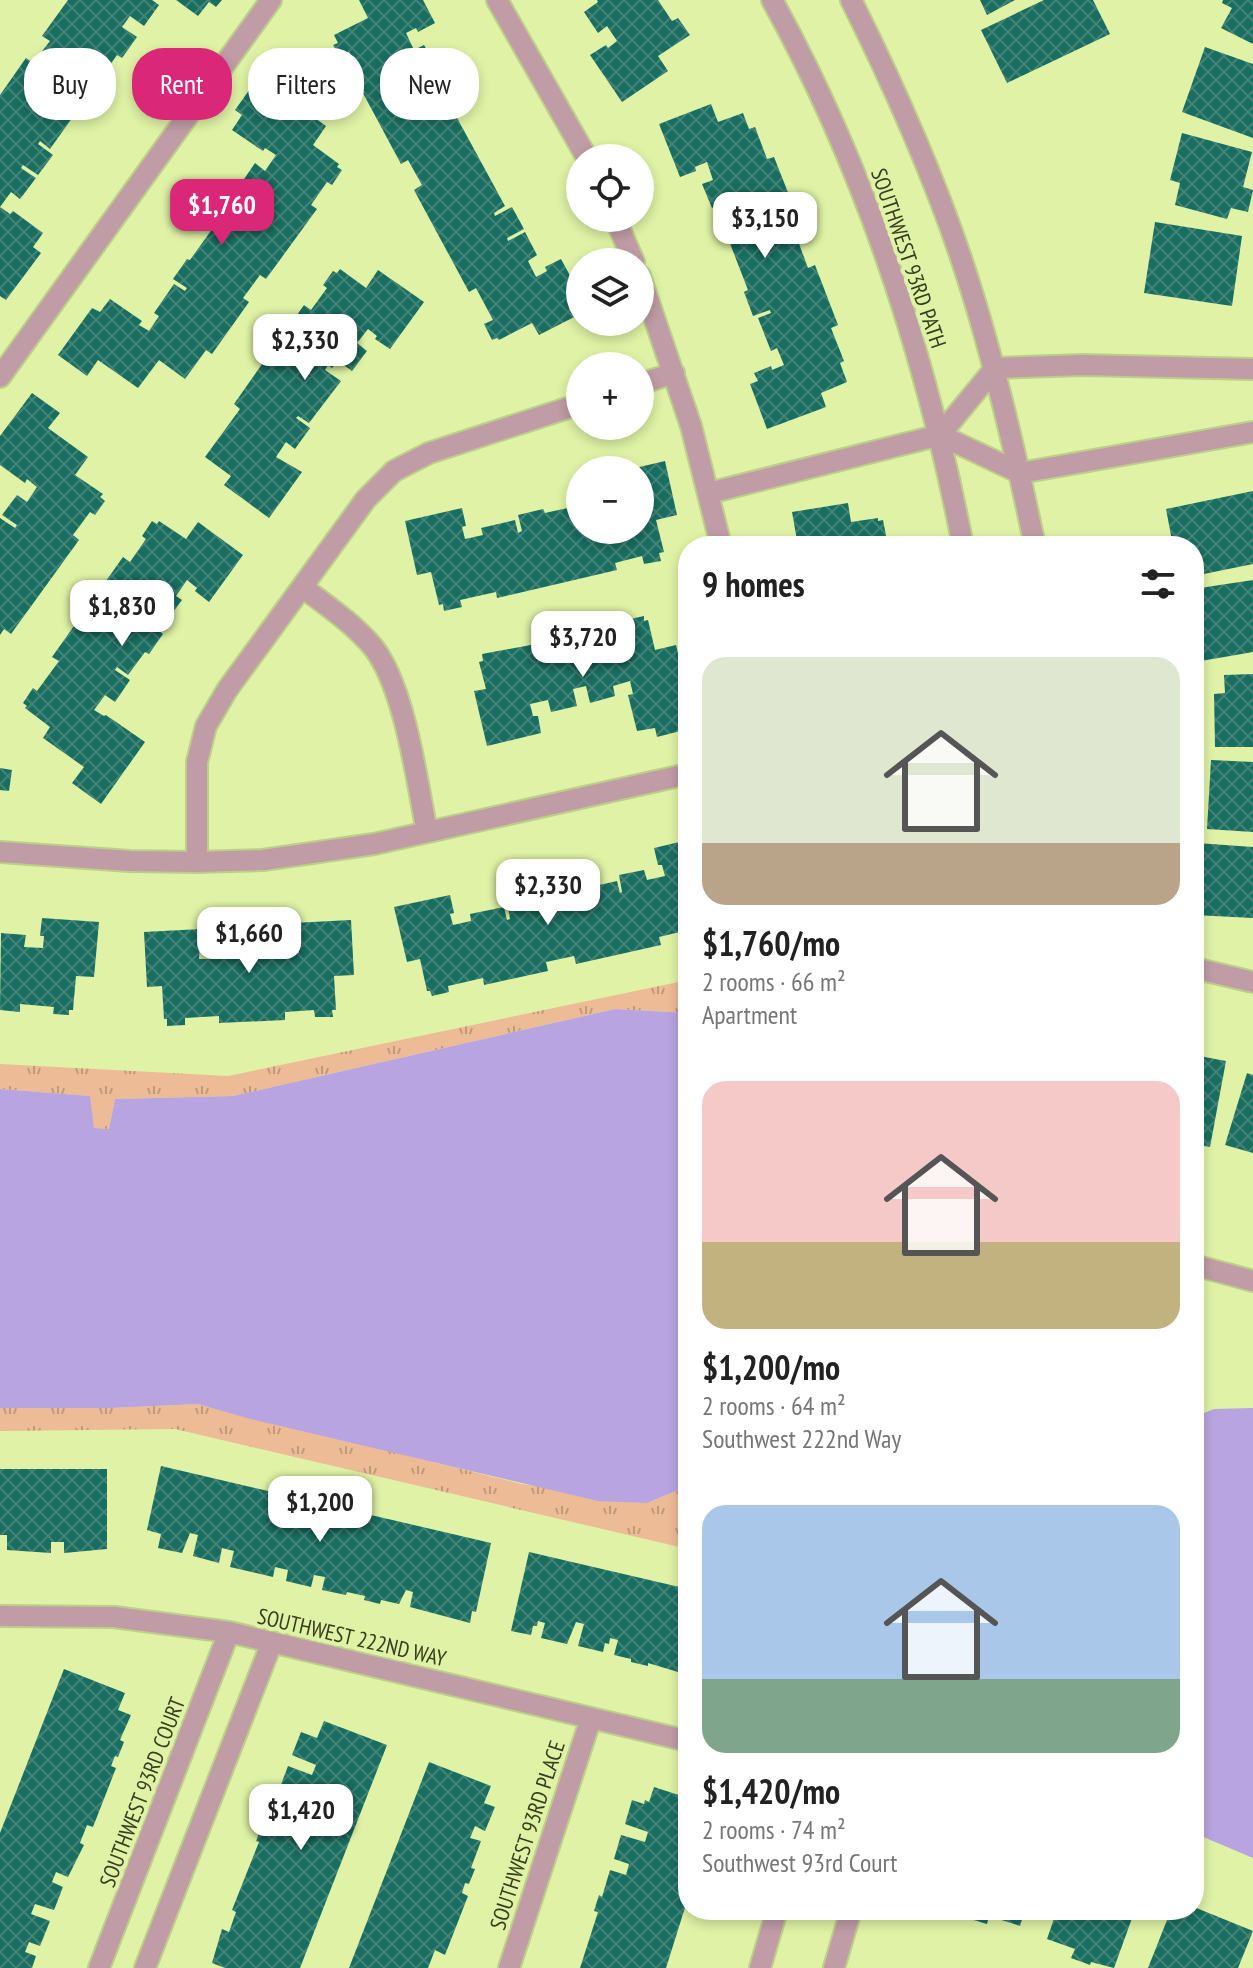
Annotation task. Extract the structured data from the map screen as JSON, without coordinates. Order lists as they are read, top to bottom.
{
  "streets": {
    "street": [
      "SOUTHWEST 93RD PATH",
      "SOUTHWEST 222ND WAY",
      "SOUTHWEST 93RD COURT",
      "SOUTHWEST 93RD PLACE"
    ]
  },
  "crossings": [
    ["SOUTHWEST 222ND WAY", "SOUTHWEST 93RD COURT"],
    ["SOUTHWEST 222ND WAY", "SOUTHWEST 93RD PLACE"]
  ],
  "page": {
    "chip": [
      "Buy",
      "Rent",
      "Filters",
      "New"
    ],
    "map_buttons": ["+", "−"],
    "price": [
      "$1,760",
      "$3,150",
      "$2,330",
      "$1,830",
      "$3,720",
      "$2,330",
      "$1,660",
      "$1,200",
      "$1,420"
    ],
    "heading": "9 homes",
    "list": [
      {
        "name": "$1,760/mo",
        "note": "2 rooms · 66 m² · Apartment"
      },
      {
        "name": "$1,200/mo",
        "note": "2 rooms · 64 m² · Southwest 222nd Way"
      },
      {
        "name": "$1,420/mo",
        "note": "2 rooms · 74 m² · Southwest 93rd Court"
      }
    ]
  }
}
